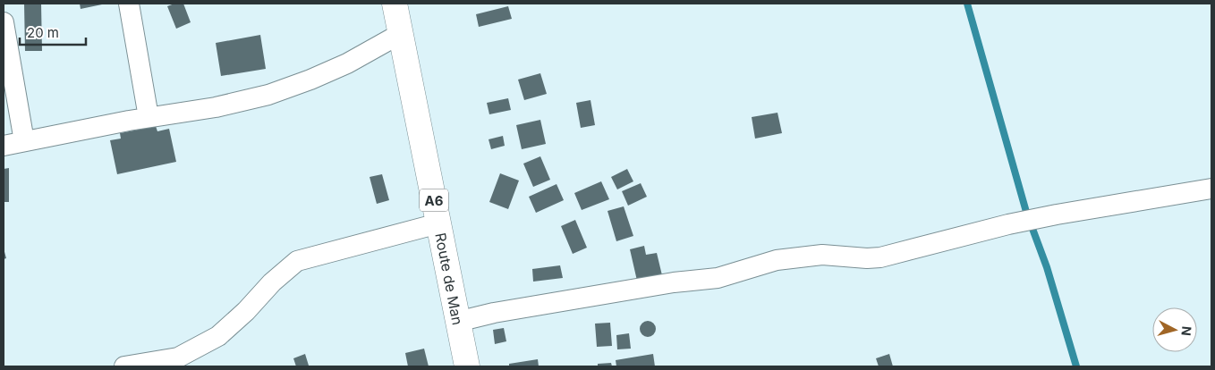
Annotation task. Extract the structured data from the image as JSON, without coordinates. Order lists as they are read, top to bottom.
{
  "streets": {
    "highway": ["A6", "Route de Man"]
  },
  "crossings": [
    ["A6", "Route de Man"]
  ],
  "scale_bar": "20 m",
  "north": "right"
}
